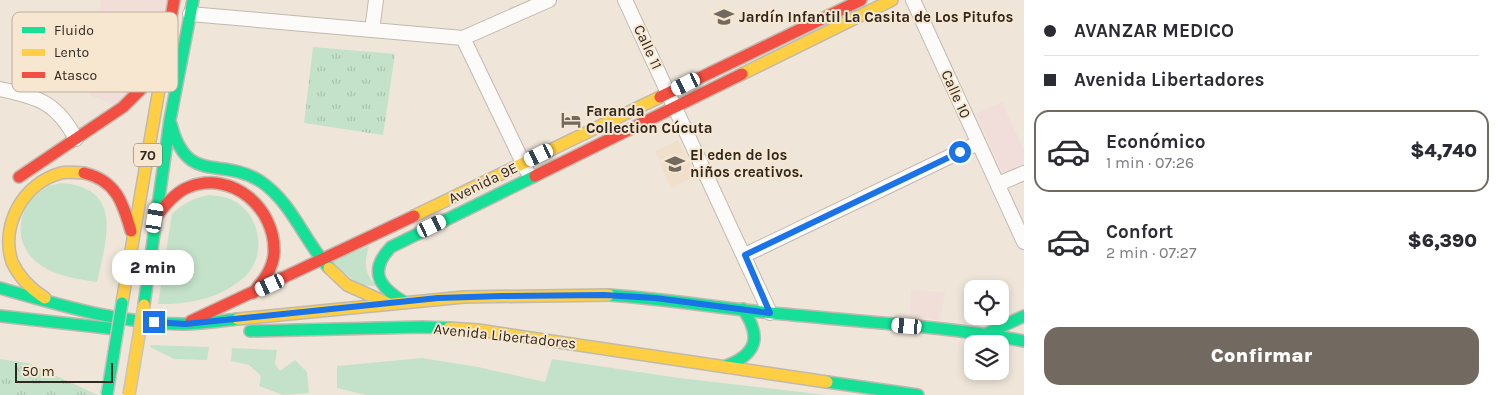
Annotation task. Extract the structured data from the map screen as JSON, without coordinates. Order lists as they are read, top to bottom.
{
  "streets": {
    "main road": ["70", "Avenida 9E", "Avenida Libertadores"],
    "street": ["Calle 11", "Calle 10"]
  },
  "crossings": [
    ["Calle 11", "Avenida 9E"],
    ["Calle 11", "Avenida Libertadores"],
    ["Avenida 9E", "Avenida Libertadores"]
  ],
  "places": {
    "school or university": ["Jardín Infantil La Casita de Los Pitufos", "El eden de los niños creativos."],
    "hotel": ["Faranda Collection Cúcuta"]
  },
  "legend": ["Fluido", "Lento", "Atasco"],
  "scale_bar": "50 m",
  "page": {
    "banner": ["AVANZAR MEDICO", "Avenida Libertadores"],
    "list": [
      {
        "name": "Económico",
        "note": "1 min · 07:26",
        "value": "$4,740"
      },
      {
        "name": "Confort",
        "note": "2 min · 07:27",
        "value": "$6,390"
      }
    ],
    "bubble": "2 min",
    "buttons": "Confirmar",
    "scale": "50 m"
  }
}
